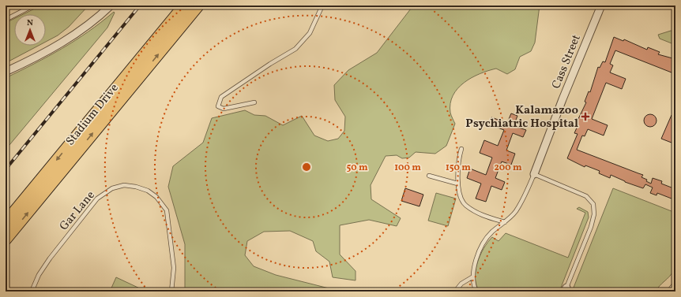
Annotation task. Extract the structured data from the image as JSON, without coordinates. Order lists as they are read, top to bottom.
{
  "streets": {
    "main road": ["Stadium Drive"],
    "street": ["Cass Street"],
    "lane": ["Gar Lane"]
  },
  "places": {
    "health": ["Kalamazoo Psychiatric Hospital"]
  },
  "north": "top",
  "rings": [
    "50 m",
    "100 m",
    "150 m",
    "200 m"
  ]
}
